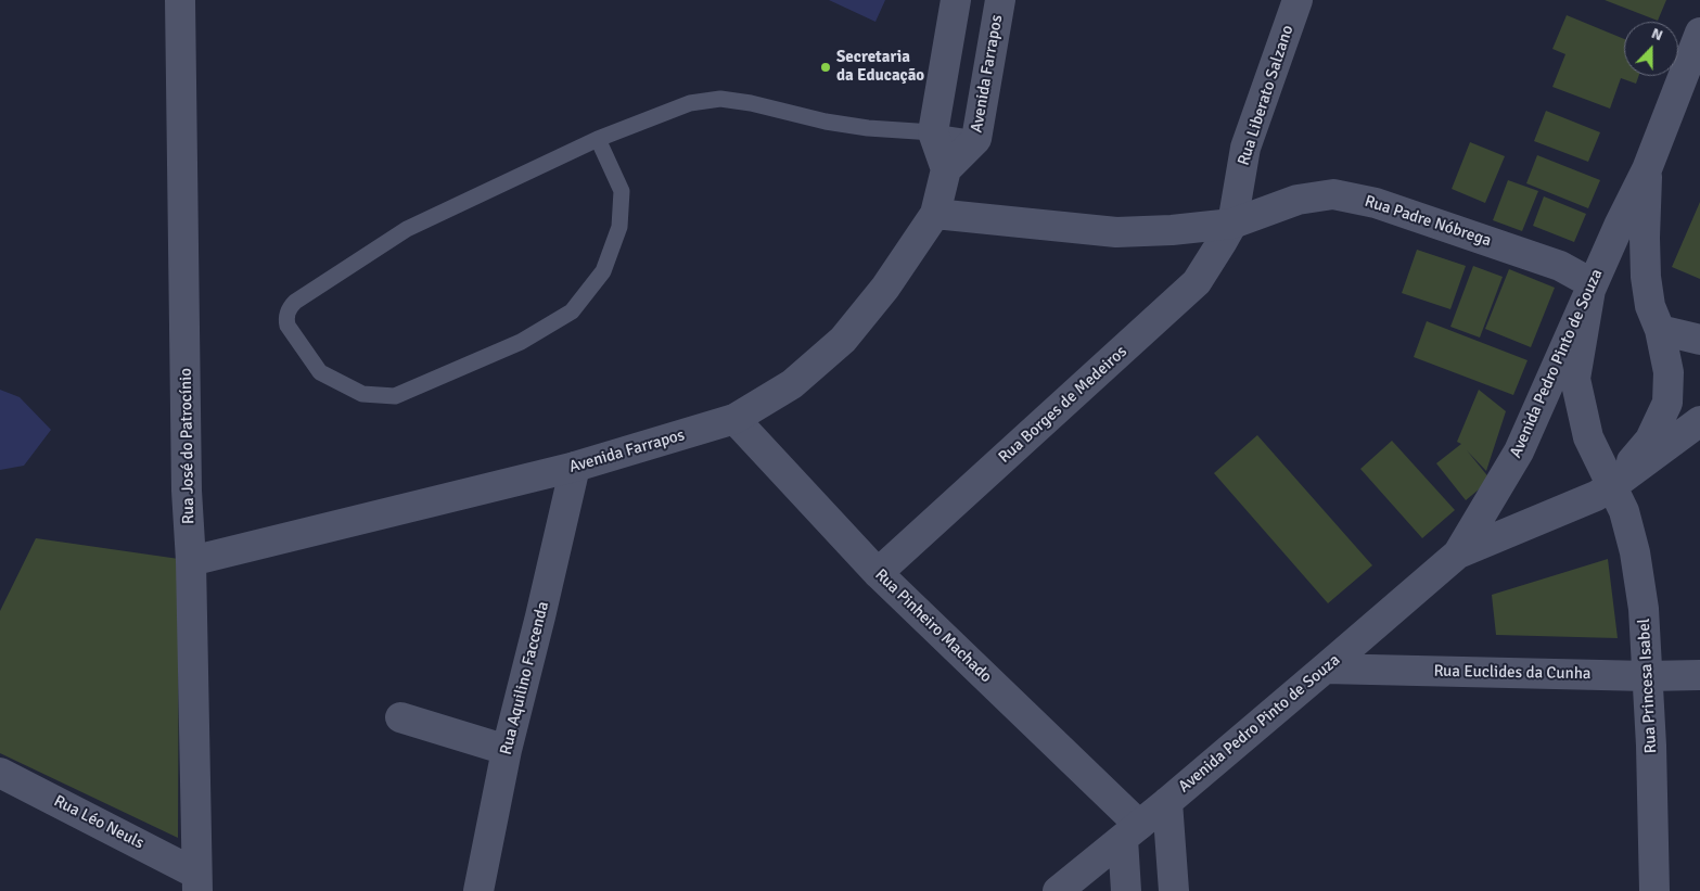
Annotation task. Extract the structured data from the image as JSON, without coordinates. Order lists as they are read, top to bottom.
{
  "streets": {
    "street": [
      "Avenida Farrapos",
      "Rua Liberato Salzano",
      "Rua Padre Nóbrega",
      "Avenida Pedro Pinto de Souza",
      "Rua Borges de Medeiros",
      "Rua José do Patrocínio",
      "Rua Pinheiro Machado",
      "Rua Euclides da Cunha",
      "Rua Aquilino Faccenda",
      "Rua Princesa Isabel",
      "Rua Léo Neuls"
    ]
  },
  "crossings": [
    ["Avenida Farrapos", "Rua Padre Nóbrega"],
    ["Avenida Farrapos", "Rua José do Patrocínio"],
    ["Avenida Farrapos", "Rua Pinheiro Machado"],
    ["Avenida Farrapos", "Rua Aquilino Faccenda"],
    ["Rua Liberato Salzano", "Rua Padre Nóbrega"],
    ["Rua Liberato Salzano", "Rua Borges de Medeiros"],
    ["Rua Padre Nóbrega", "Avenida Pedro Pinto de Souza"],
    ["Rua Padre Nóbrega", "Rua Borges de Medeiros"],
    ["Rua Padre Nóbrega", "Rua Princesa Isabel"],
    ["Avenida Pedro Pinto de Souza", "Rua Pinheiro Machado"],
    ["Avenida Pedro Pinto de Souza", "Rua Euclides da Cunha"],
    ["Avenida Pedro Pinto de Souza", "Rua Princesa Isabel"],
    ["Rua Borges de Medeiros", "Rua Pinheiro Machado"],
    ["Rua José do Patrocínio", "Rua Léo Neuls"],
    ["Rua Euclides da Cunha", "Rua Princesa Isabel"]
  ],
  "places": ["Secretaria da Educação"],
  "north": "top"
}
